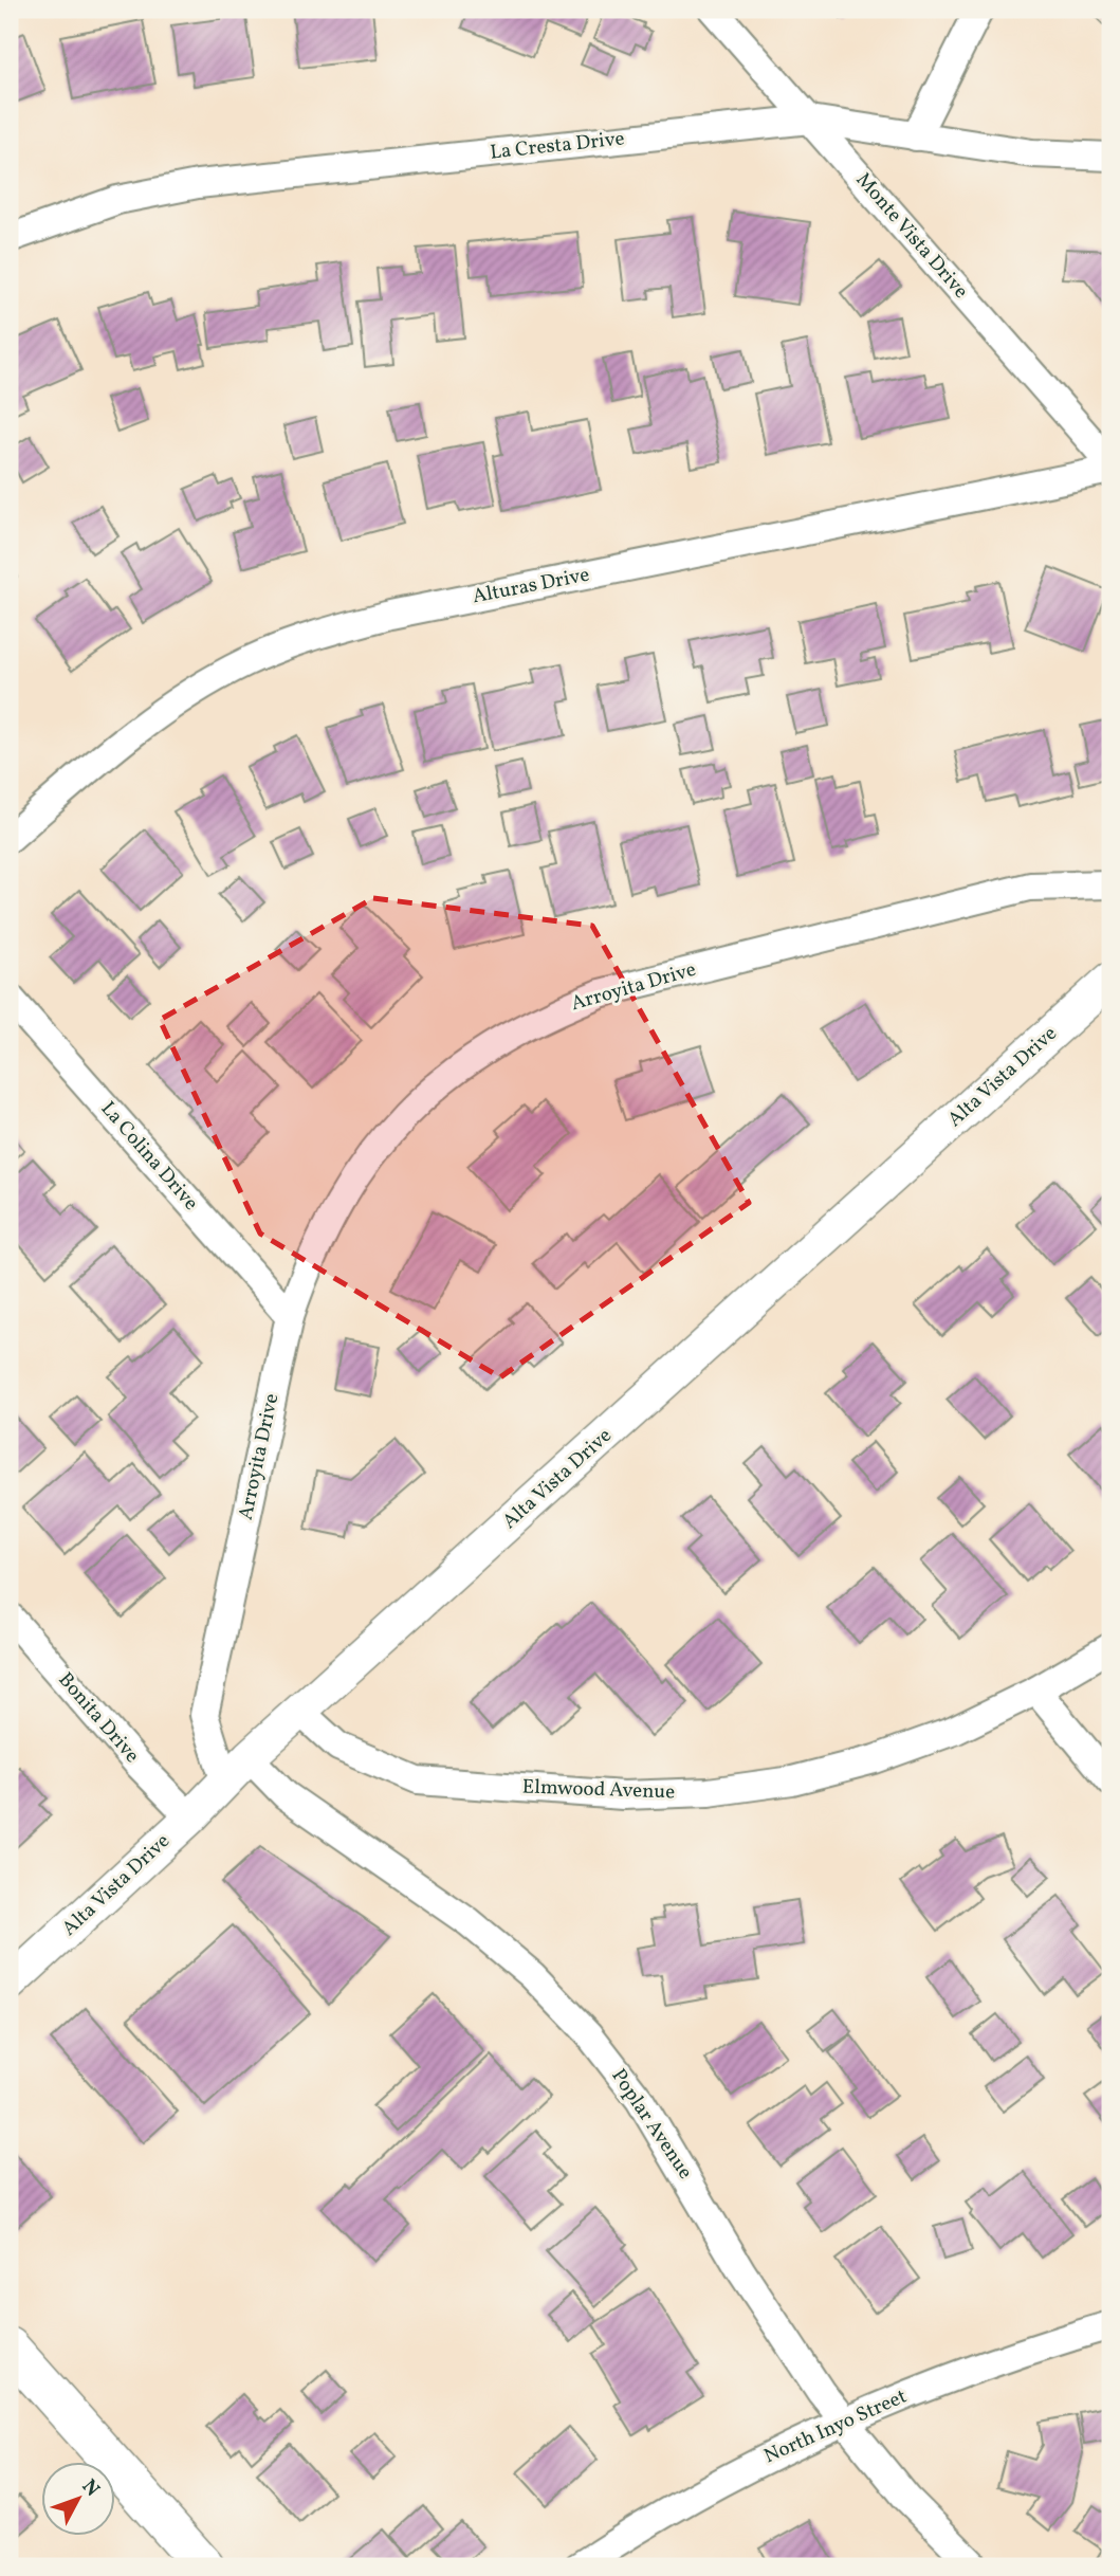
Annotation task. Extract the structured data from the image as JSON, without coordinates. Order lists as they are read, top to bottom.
{
  "streets": {
    "street": [
      "La Cresta Drive",
      "Monte Vista Drive",
      "Alturas Drive",
      "Arroyita Drive",
      "Alta Vista Drive",
      "La Colina Drive",
      "Bonita Drive",
      "Elmwood Avenue",
      "Poplar Avenue",
      "North Inyo Street"
    ]
  },
  "crossings": [
    ["La Cresta Drive", "Monte Vista Drive"],
    ["Arroyita Drive", "Alta Vista Drive"],
    ["Arroyita Drive", "La Colina Drive"],
    ["Alta Vista Drive", "Bonita Drive"],
    ["Alta Vista Drive", "Elmwood Avenue"],
    ["Alta Vista Drive", "Poplar Avenue"],
    ["Poplar Avenue", "North Inyo Street"]
  ],
  "north": "top right"
}
